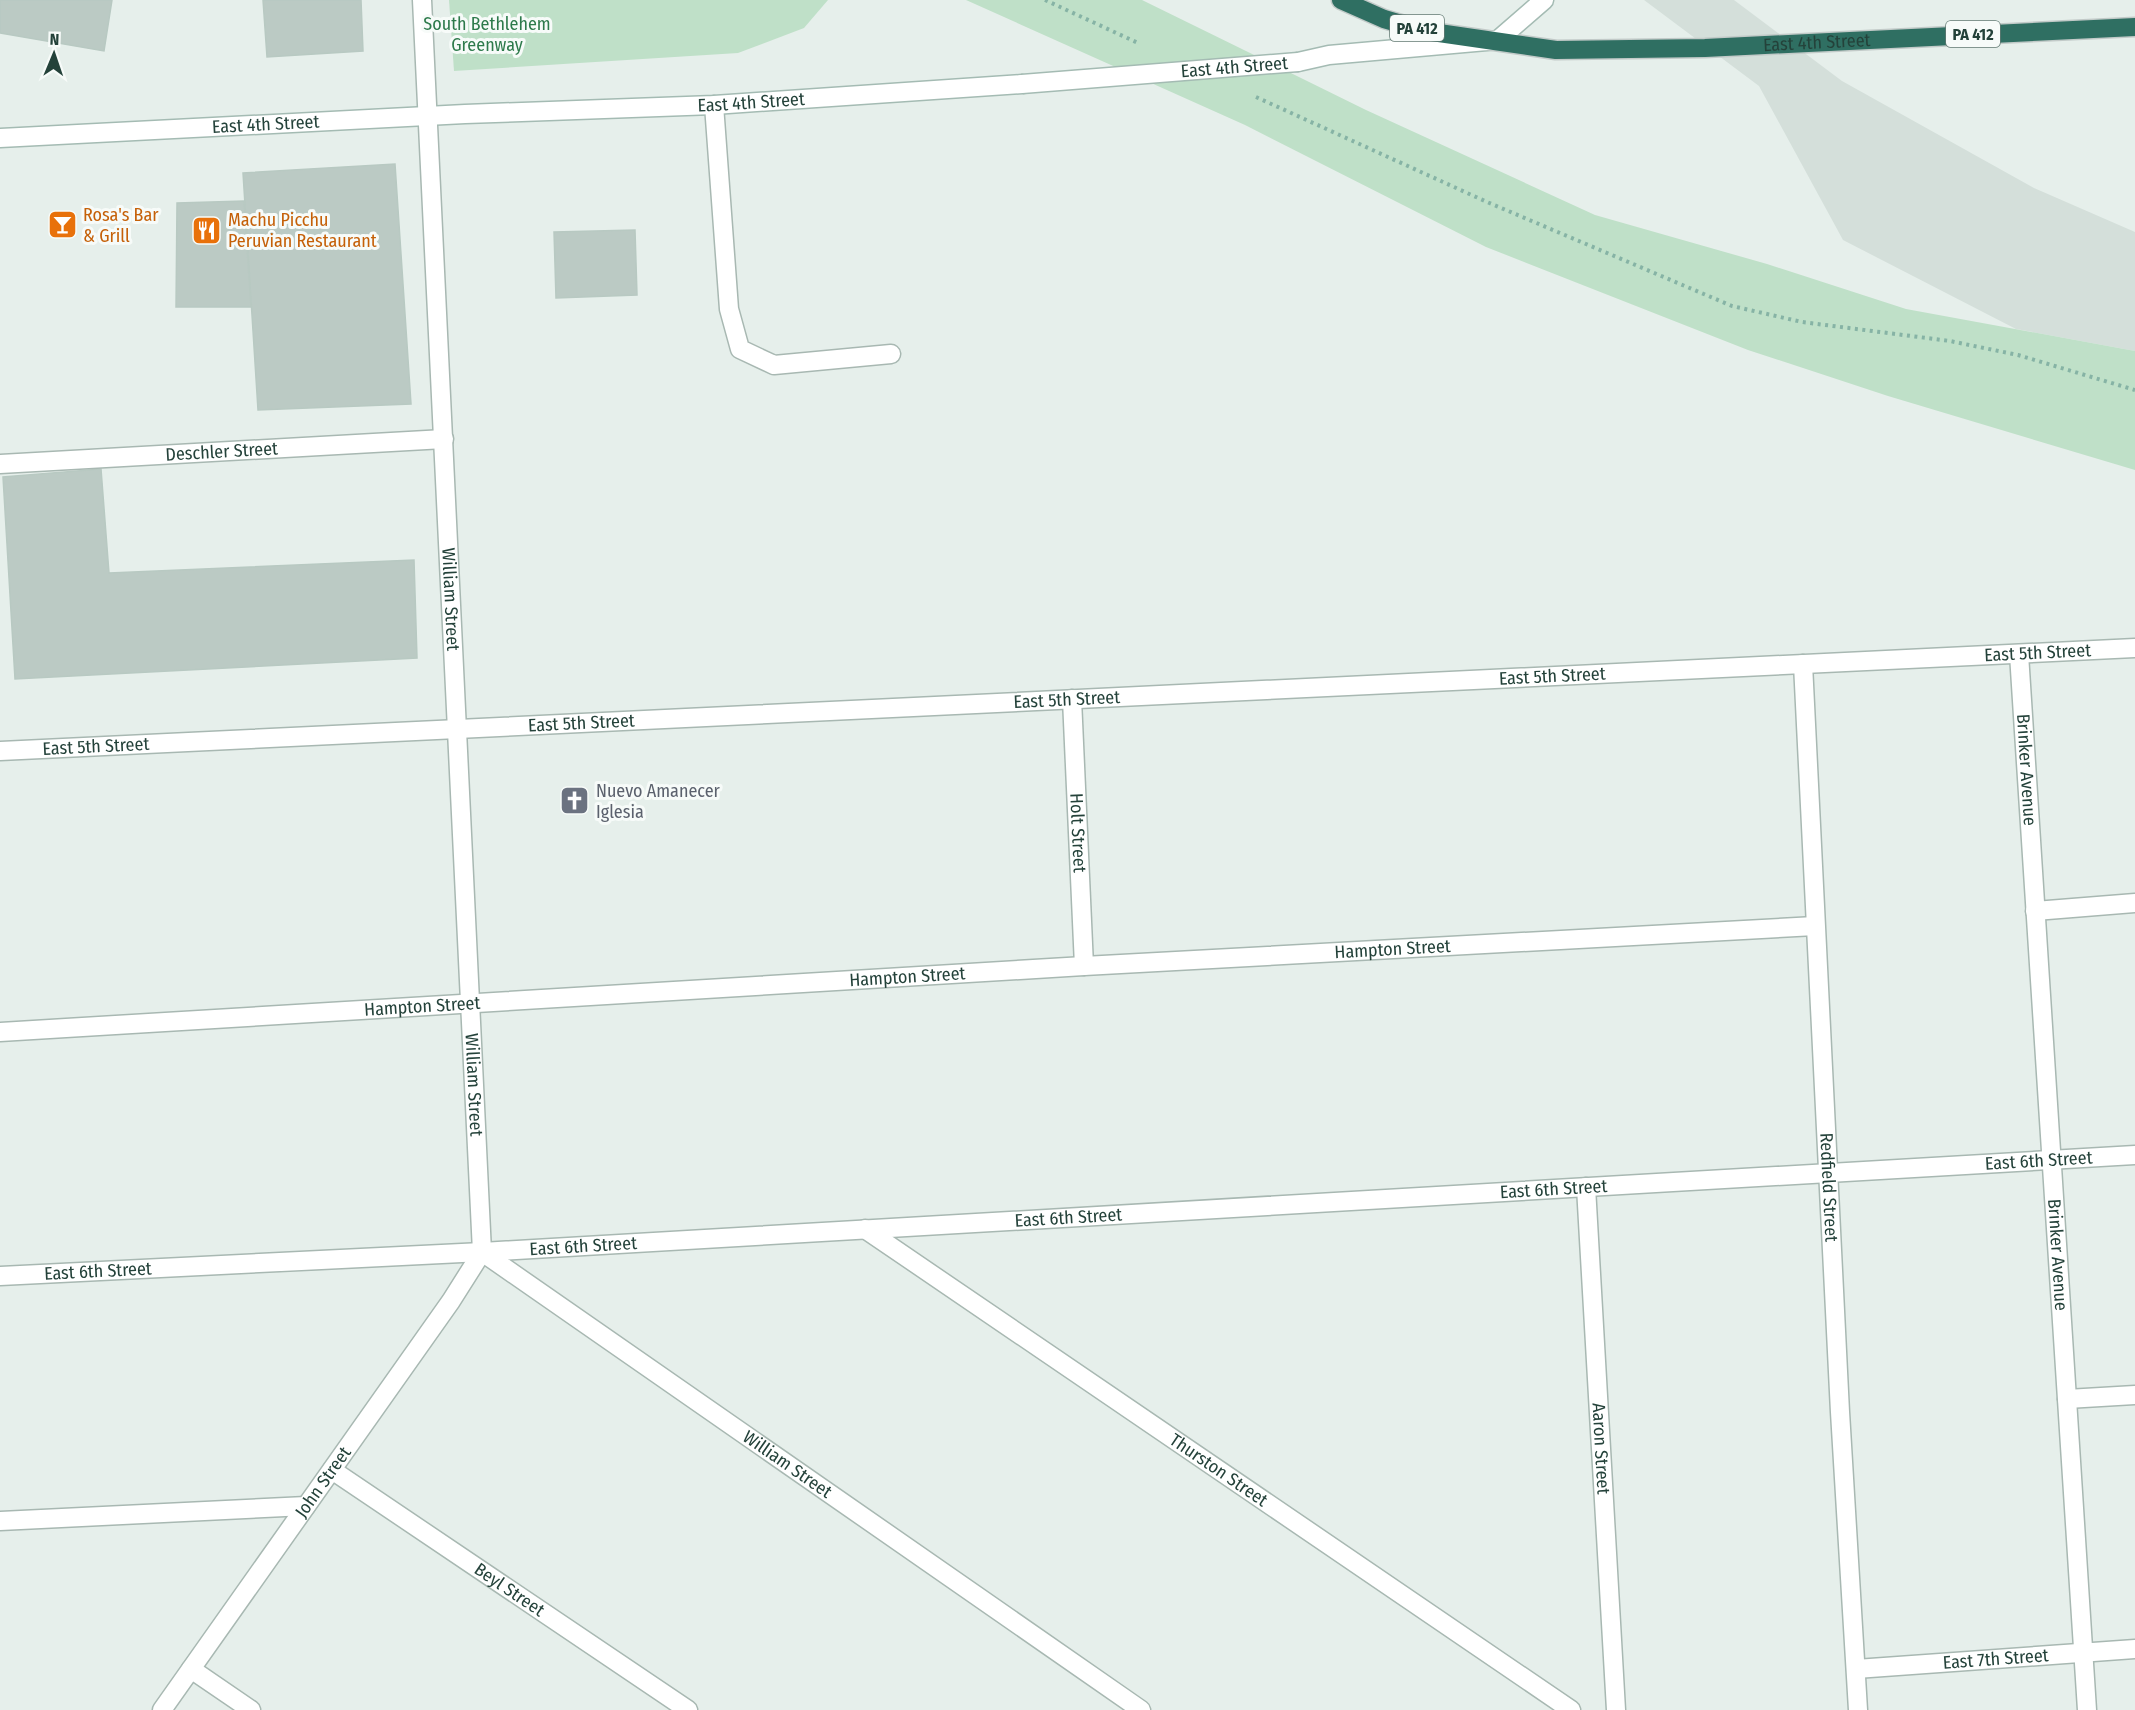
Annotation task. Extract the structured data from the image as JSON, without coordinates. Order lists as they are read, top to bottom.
{
  "streets": {
    "highway": ["PA 412", "East 4th Street"],
    "street": [
      "Deschler Street",
      "William Street",
      "East 5th Street",
      "Brinker Avenue",
      "Holt Street",
      "Hampton Street",
      "East 6th Street",
      "Redfield Street",
      "Aaron Street",
      "Thurston Street",
      "John Street",
      "Beyl Street",
      "East 7th Street"
    ]
  },
  "crossings": [
    ["PA 412", "East 4th Street"],
    ["East 4th Street", "William Street"],
    ["Deschler Street", "William Street"],
    ["William Street", "East 5th Street"],
    ["William Street", "Hampton Street"],
    ["William Street", "East 6th Street"],
    ["William Street", "John Street"],
    ["East 5th Street", "Brinker Avenue"],
    ["East 5th Street", "Holt Street"],
    ["East 5th Street", "Redfield Street"],
    ["Brinker Avenue", "East 6th Street"],
    ["Brinker Avenue", "East 7th Street"],
    ["Holt Street", "Hampton Street"],
    ["Hampton Street", "Redfield Street"],
    ["East 6th Street", "Redfield Street"],
    ["East 6th Street", "Aaron Street"],
    ["East 6th Street", "Thurston Street"],
    ["East 6th Street", "John Street"],
    ["Redfield Street", "East 7th Street"],
    ["John Street", "Beyl Street"]
  ],
  "parks": ["South Bethlehem Greenway"],
  "places": {
    "bar": ["Rosa's Bar & Grill"],
    "restaurant": ["Machu Picchu Peruvian Restaurant"],
    "church": ["Nuevo Amanecer Iglesia"]
  },
  "north": "top"
}
